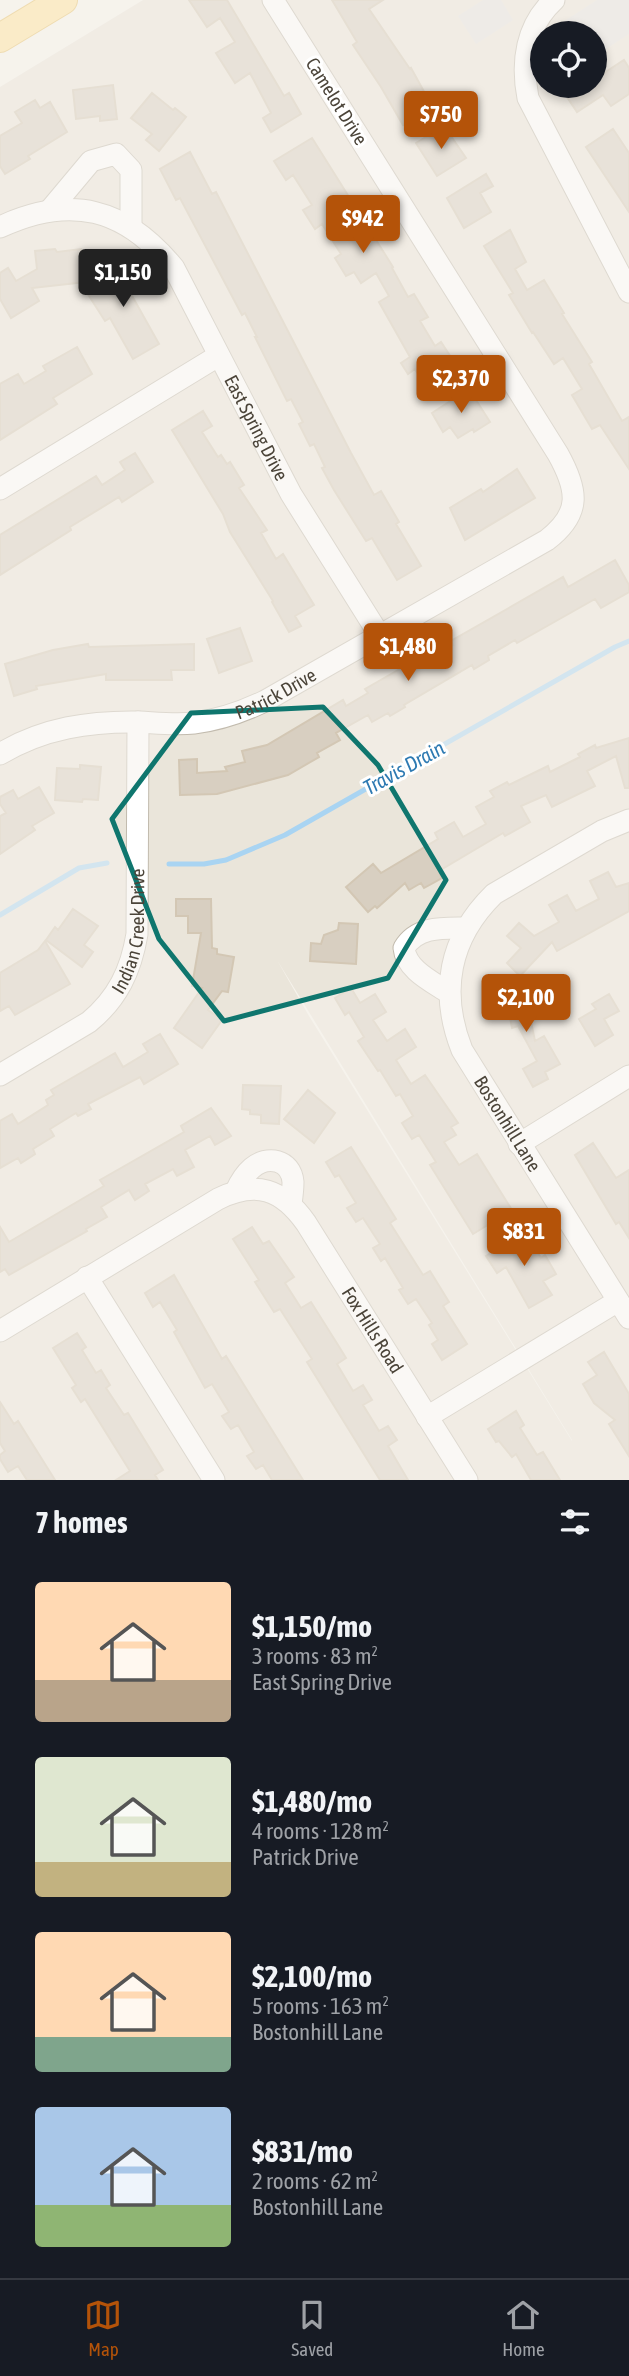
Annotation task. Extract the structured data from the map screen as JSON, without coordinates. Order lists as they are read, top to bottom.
{
  "streets": {
    "street": [
      "Camelot Drive",
      "East Spring Drive",
      "Patrick Drive",
      "Indian Creek Drive",
      "Bostonhill Lane",
      "Fox Hills Road"
    ]
  },
  "crossings": [
    ["Camelot Drive", "Patrick Drive"],
    ["East Spring Drive", "Patrick Drive"],
    ["Patrick Drive", "Indian Creek Drive"]
  ],
  "water": ["Travis Drain"],
  "page": {
    "price": [
      "$750",
      "$942",
      "$1,150",
      "$2,370",
      "$1,480",
      "$2,100",
      "$831"
    ],
    "heading": "7 homes",
    "list": [
      {
        "name": "$1,150/mo",
        "note": "3 rooms · 83 m² · East Spring Drive"
      },
      {
        "name": "$1,480/mo",
        "note": "4 rooms · 128 m² · Patrick Drive"
      },
      {
        "name": "$2,100/mo",
        "note": "5 rooms · 163 m² · Bostonhill Lane"
      },
      {
        "name": "$831/mo",
        "note": "2 rooms · 62 m² · Bostonhill Lane"
      }
    ],
    "tabs": ["Map", "Saved", "Home"]
  }
}
